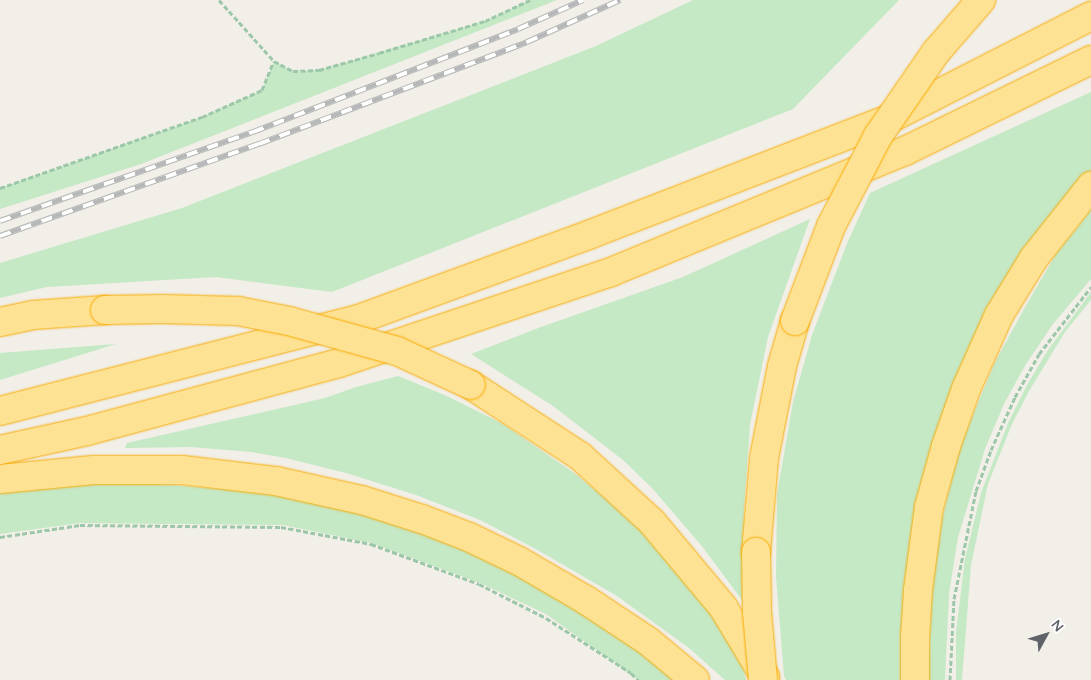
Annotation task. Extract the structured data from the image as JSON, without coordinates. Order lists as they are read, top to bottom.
{
  "north": "top right"
}
